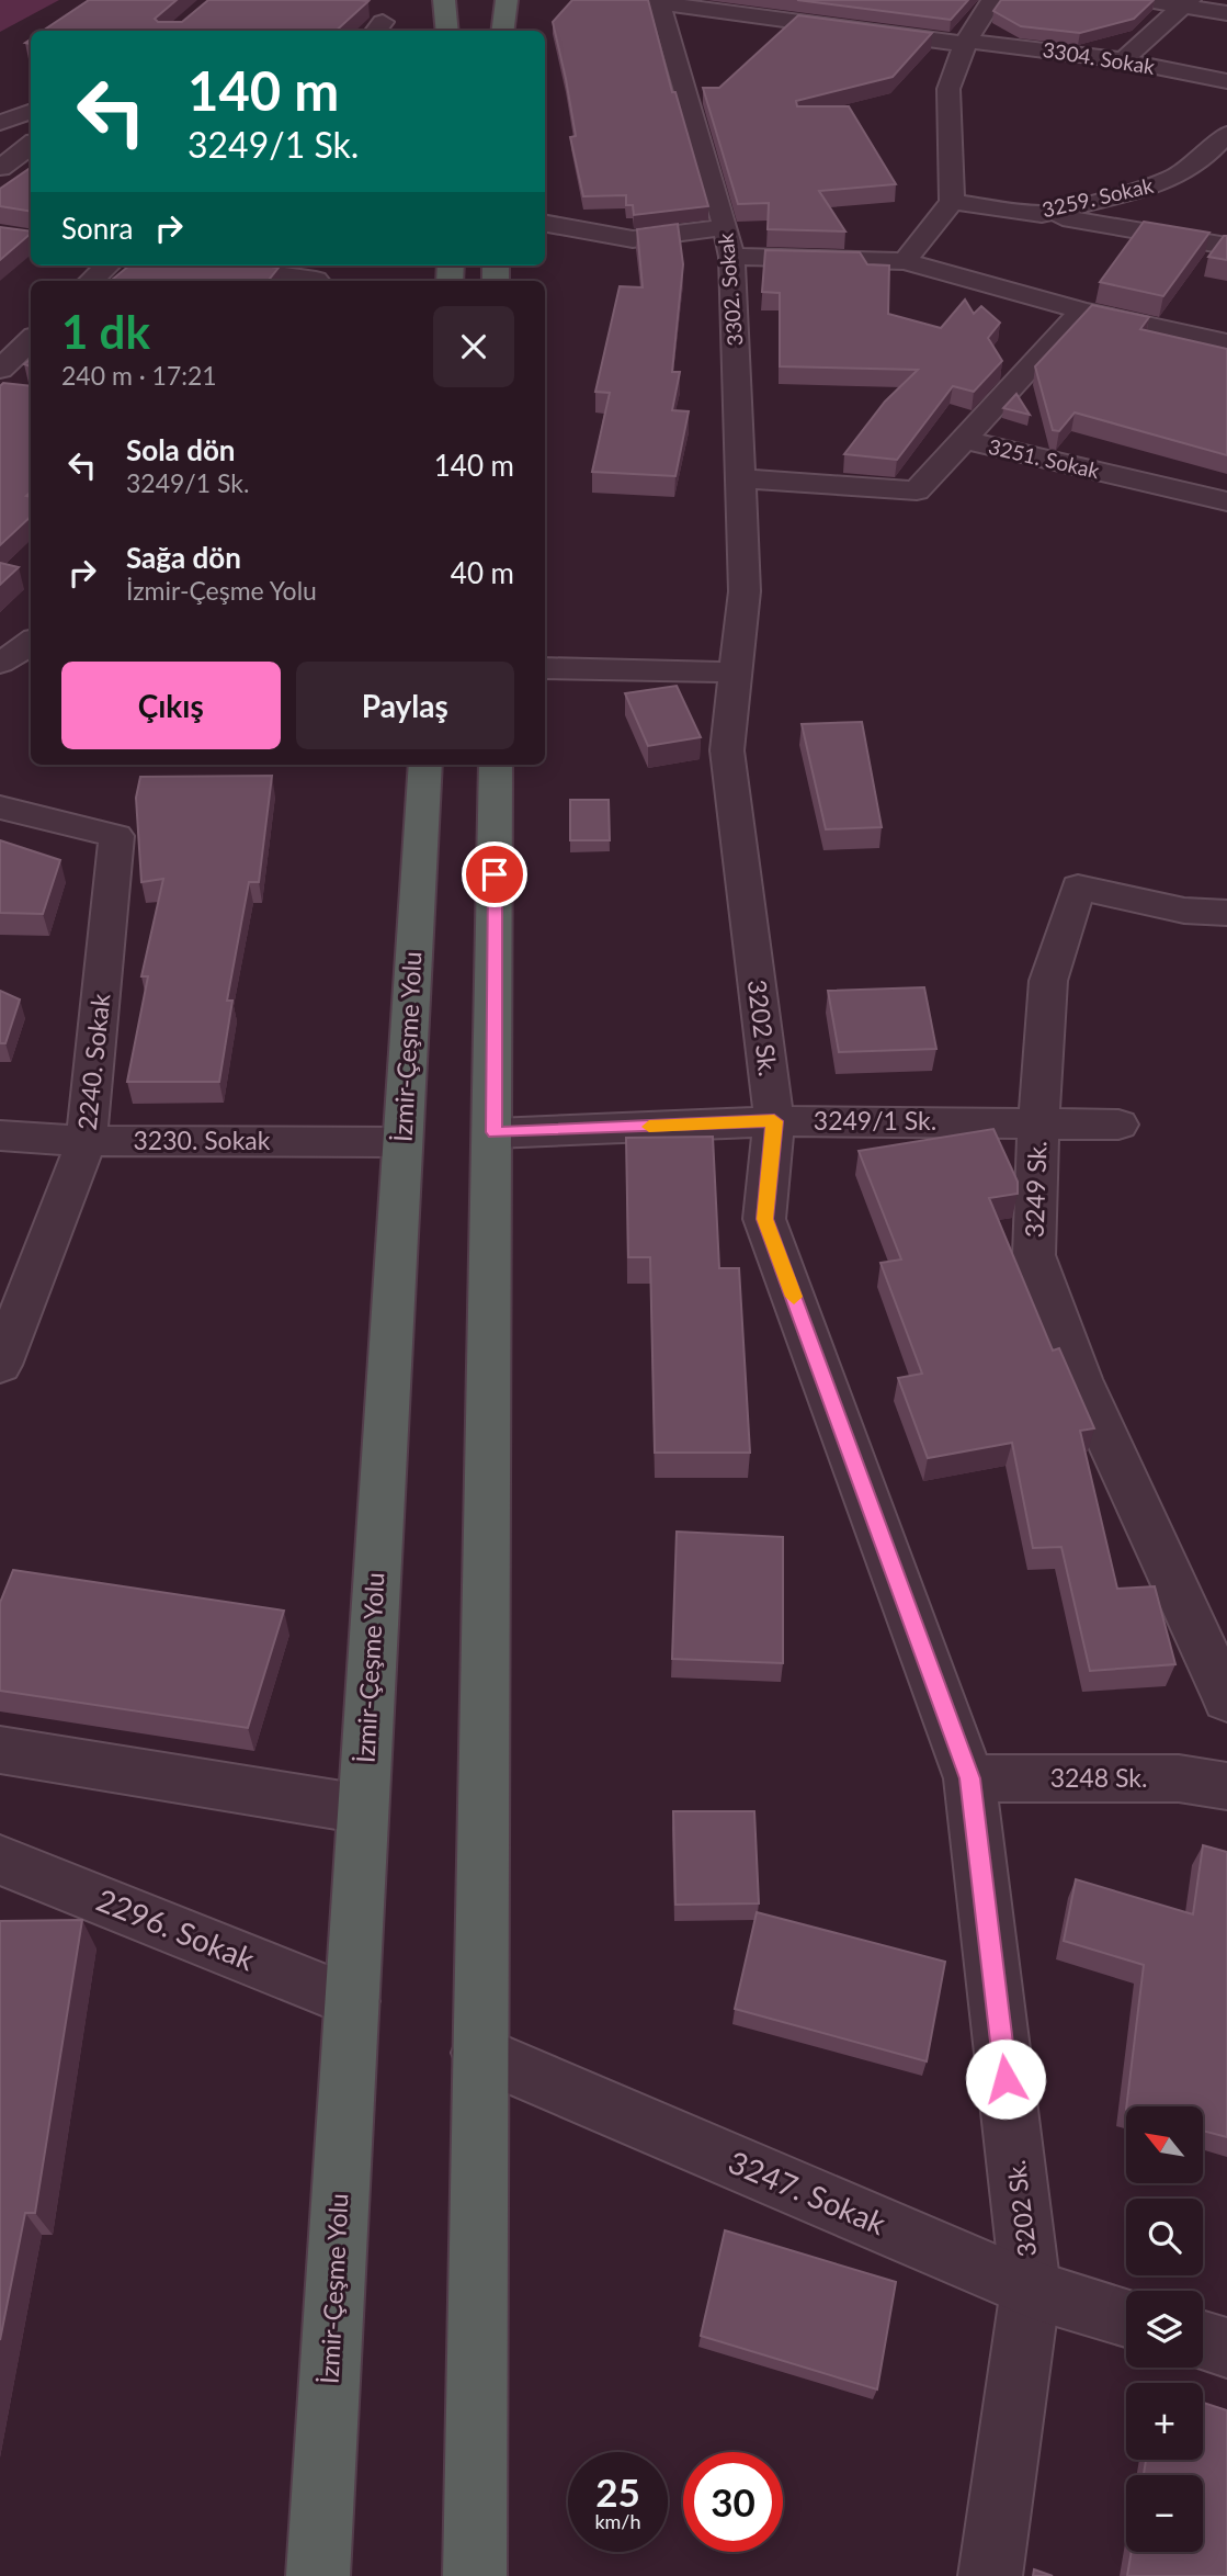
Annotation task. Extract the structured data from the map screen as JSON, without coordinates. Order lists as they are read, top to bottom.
{
  "streets": {
    "highway": ["İzmir-Çeşme Yolu"],
    "street": [
      "3304. Sokak",
      "3259. Sokak",
      "3302. Sokak",
      "3251. Sokak",
      "3202 Sk.",
      "2240. Sokak",
      "3249/1 Sk.",
      "3230. Sokak",
      "3249 Sk.",
      "3248 Sk.",
      "2296. Sokak",
      "3247. Sokak"
    ]
  },
  "crossings": [
    ["3304. Sokak", "3302. Sokak"],
    ["3302. Sokak", "3251. Sokak"],
    ["3302. Sokak", "3202 Sk."],
    ["3202 Sk.", "3249/1 Sk."],
    ["3202 Sk.", "3248 Sk."],
    ["3202 Sk.", "3247. Sokak"],
    ["İzmir-Çeşme Yolu", "3230. Sokak"],
    ["İzmir-Çeşme Yolu", "2296. Sokak"],
    ["2240. Sokak", "3230. Sokak"],
    ["3249/1 Sk.", "3249 Sk."]
  ],
  "north": "top left",
  "page": {
    "turn": ["140 m", "3249/1 Sk."],
    "then": "Sonra",
    "heading": ["1 dk", "240 m · 17:21"],
    "list": [
      {
        "name": "Sola dön",
        "note": "3249/1 Sk.",
        "value": "140 m"
      },
      {
        "name": "Sağa dön",
        "note": "İzmir-Çeşme Yolu",
        "value": "40 m"
      }
    ],
    "buttons": ["Çıkış", "Paylaş"],
    "map_buttons": ["+", "−"],
    "speed": "25 km/h",
    "limit": "30"
  }
}
